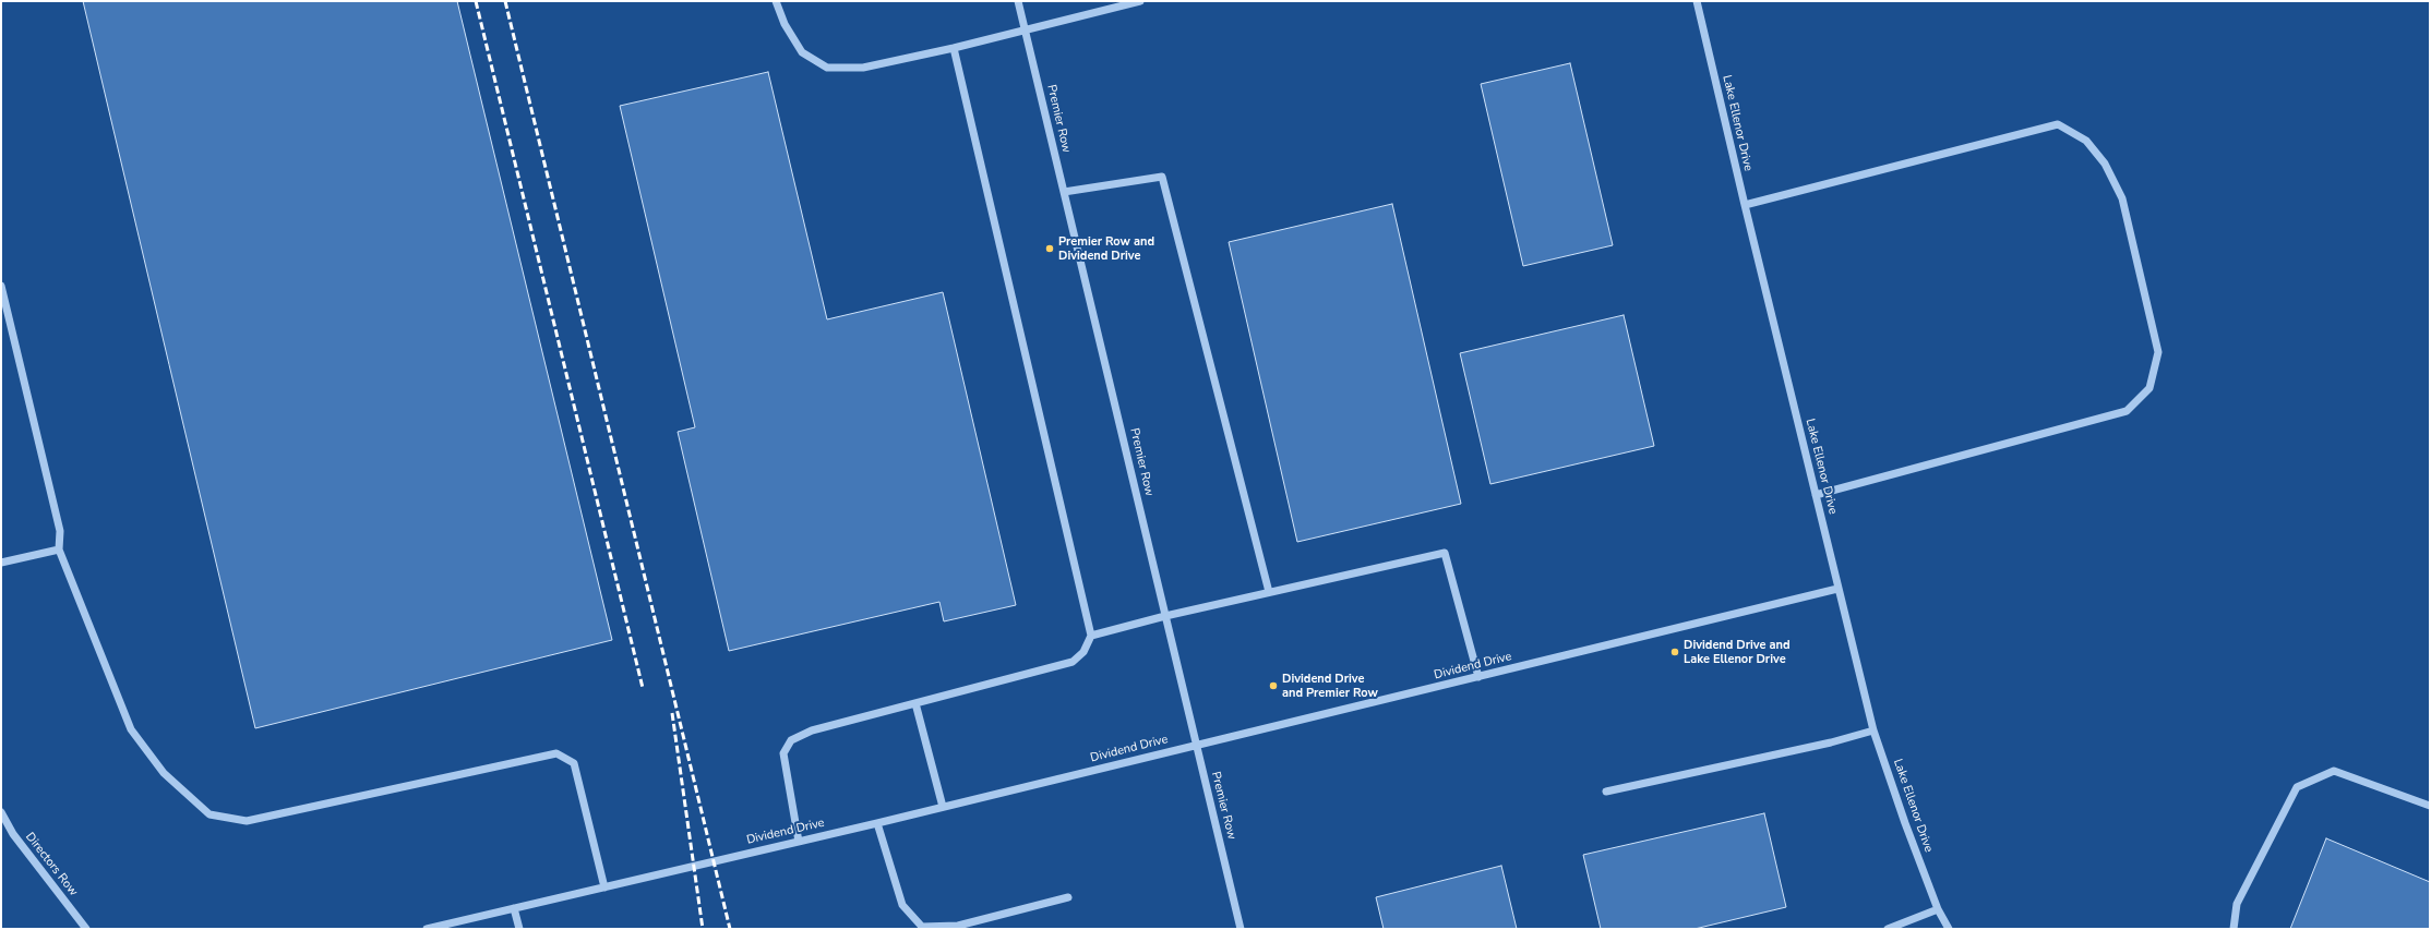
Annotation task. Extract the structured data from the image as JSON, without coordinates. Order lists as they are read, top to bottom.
{
  "streets": {
    "street": [
      "Premier Row",
      "Lake Ellenor Drive",
      "Dividend Drive",
      "Directors Row"
    ]
  },
  "crossings": [
    ["Premier Row", "Dividend Drive"],
    ["Lake Ellenor Drive", "Dividend Drive"]
  ],
  "places": ["Premier Row and Dividend Drive", "Dividend Drive and Lake Ellenor Drive", "Dividend Drive and Premier Row"]
}
